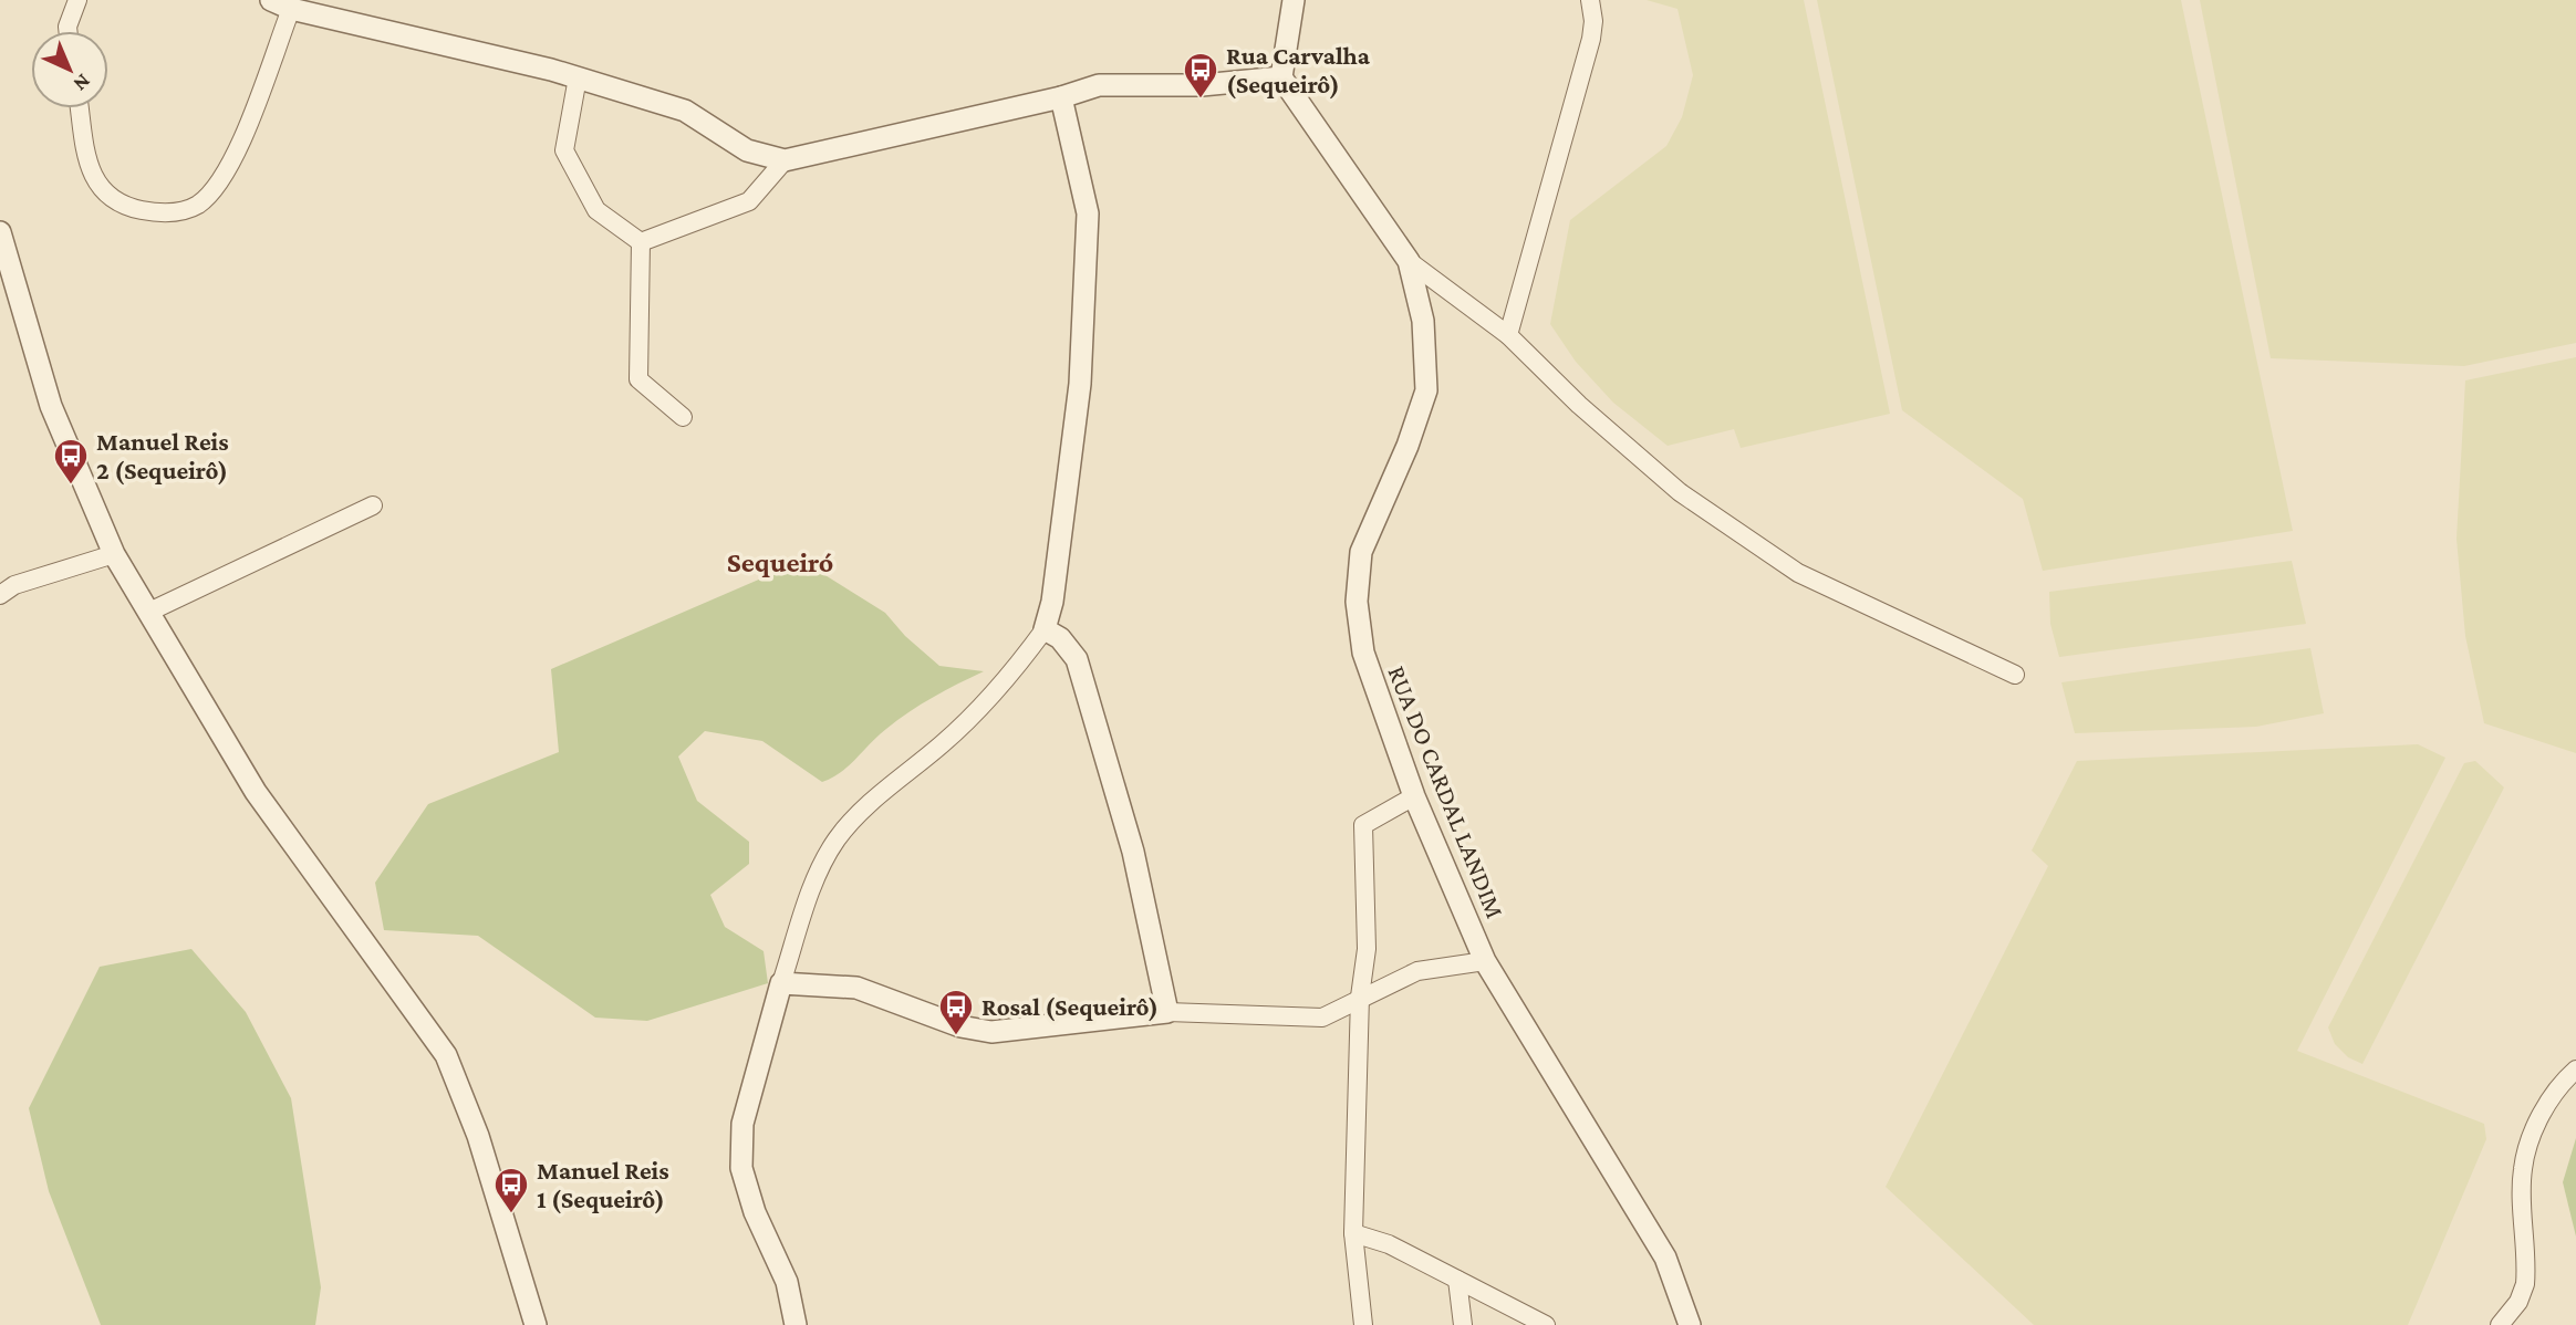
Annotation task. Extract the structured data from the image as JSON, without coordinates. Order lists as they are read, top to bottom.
{
  "streets": {
    "street": ["RUA DO CARDAL LANDIM"]
  },
  "districts": ["Sequeiró"],
  "places": {
    "bus stop": [
      "Rua Carvalha (Sequeirô)",
      "Manuel Reis 2 (Sequeirô)",
      "Rosal (Sequeirô)",
      "Manuel Reis 1 (Sequeirô)"
    ]
  },
  "north": "bottom right"
}
